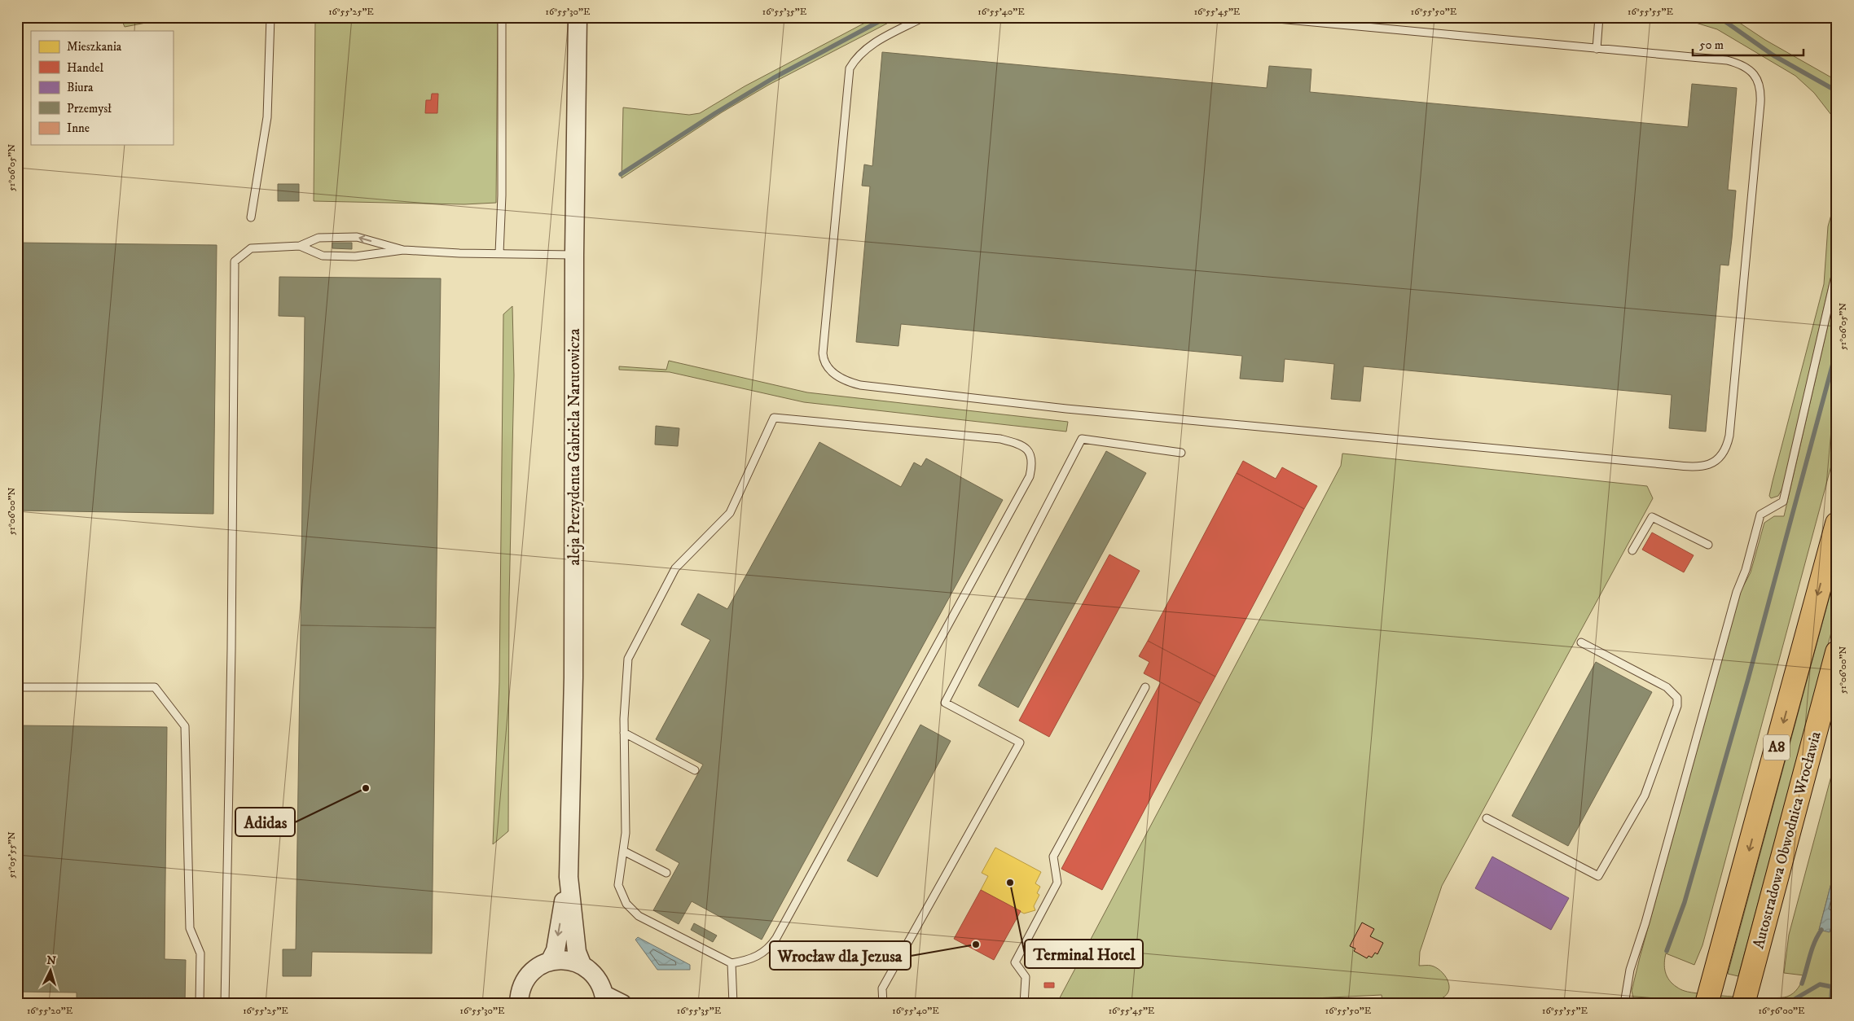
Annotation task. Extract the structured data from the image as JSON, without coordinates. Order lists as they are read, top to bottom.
{
  "streets": {
    "highway": ["A8", "Autostradowa Obwodnica Wrocławia"],
    "street": ["aleja Prezydenta Gabriela Narutowicza"]
  },
  "places": ["Adidas", "Terminal Hotel", "Wrocław dla Jezusa"],
  "legend": [
    "Mieszkania",
    "Handel",
    "Biura",
    "Przemysł",
    "Inne"
  ],
  "scale_bar": "50 m",
  "north": "top",
  "coordinates": [
    "16°55'25\"E",
    "16°55'30\"E",
    "16°55'35\"E",
    "16°55'40\"E",
    "16°55'45\"E",
    "16°55'50\"E",
    "16°55'55\"E",
    "51°06'05\"N",
    "51°06'00\"N",
    "51°05'55\"N",
    "16°55'20\"E",
    "16°56'00\"E"
  ]
}
